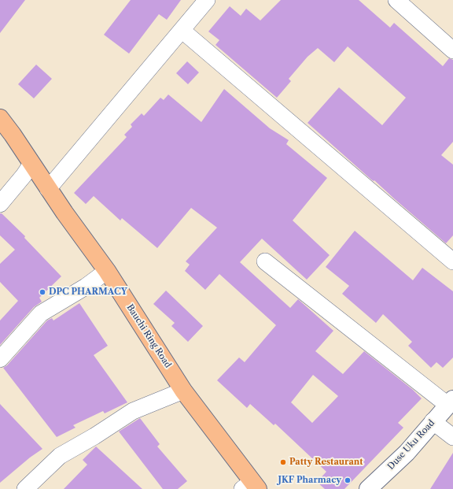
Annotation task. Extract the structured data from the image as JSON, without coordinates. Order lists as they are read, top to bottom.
{
  "streets": {
    "main road": ["Bauchi Ring Road"],
    "street": ["Duse Uku Road"]
  },
  "places": ["DPC PHARMACY", "Patty Restaurant", "JKF Pharmacy"]
}
